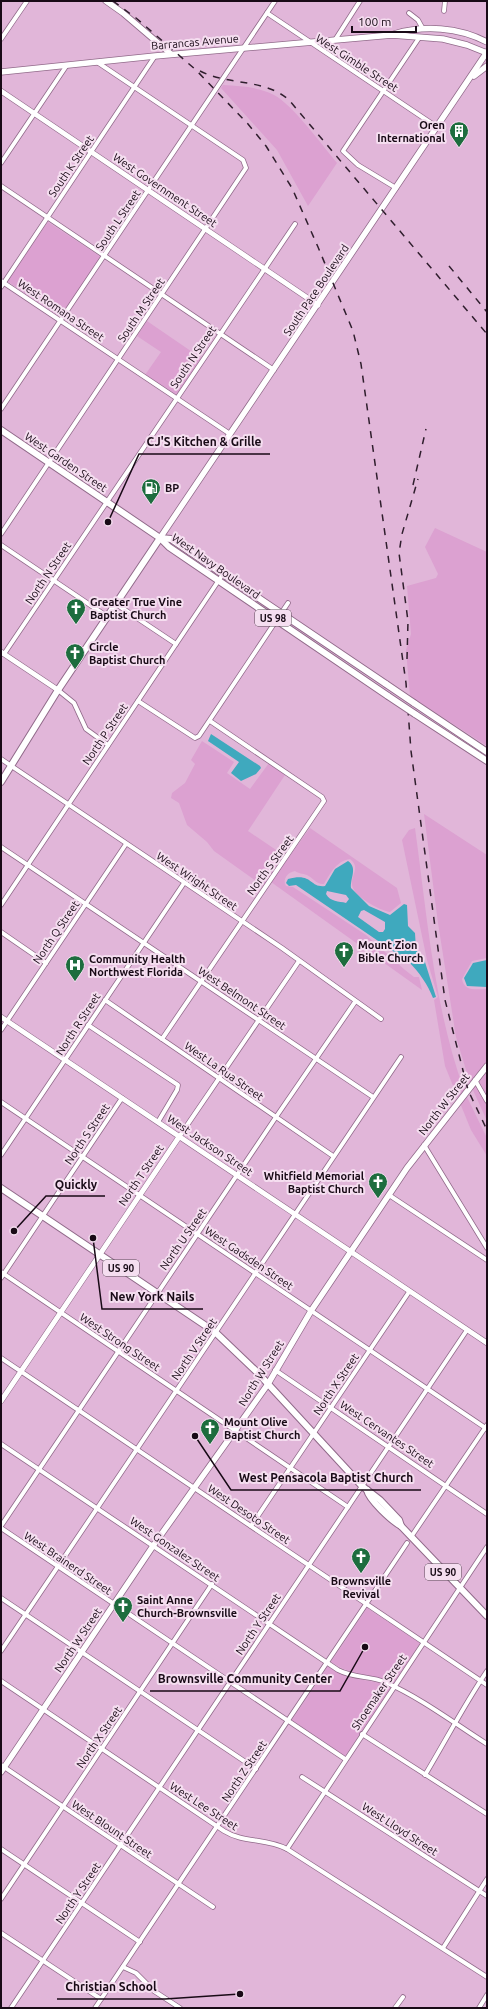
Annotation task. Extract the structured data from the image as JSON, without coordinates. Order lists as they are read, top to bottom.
{
  "streets": {
    "main road": [
      "Barrancas Avenue",
      "South Pace Boulevard",
      "West Garden Street",
      "West Navy Boulevard",
      "US 98",
      "North W Street",
      "US 90"
    ],
    "street": [
      "West Gimble Street",
      "South K Street",
      "West Government Street",
      "South L Street",
      "West Romana Street",
      "South M Street",
      "South N Street",
      "North N Street",
      "North P Street",
      "North S Street",
      "West Wright Street",
      "North Q Street",
      "West Belmont Street",
      "North R Street",
      "West La Rua Street",
      "West Jackson Street",
      "North T Street",
      "North U Street",
      "West Gadsden Street",
      "West Strong Street",
      "North V Street",
      "North X Street",
      "West Cervantes Street",
      "West Desoto Street",
      "West Gonzalez Street",
      "West Brainerd Street",
      "North Y Street",
      "Shoemaker Street",
      "North Z Street",
      "West Lee Street",
      "West Blount Street",
      "West Lloyd Street"
    ]
  },
  "crossings": [
    ["Barrancas Avenue", "West Gimble Street"],
    ["Barrancas Avenue", "South K Street"],
    ["Barrancas Avenue", "South L Street"],
    ["Barrancas Avenue", "South Pace Boulevard"],
    ["West Gimble Street", "South L Street"],
    ["West Gimble Street", "South Pace Boulevard"],
    ["South K Street", "West Government Street"],
    ["South K Street", "West Romana Street"],
    ["West Government Street", "South L Street"],
    ["West Government Street", "South Pace Boulevard"],
    ["West Government Street", "South M Street"],
    ["West Government Street", "South N Street"],
    ["South L Street", "West Romana Street"],
    ["South L Street", "South M Street"],
    ["South Pace Boulevard", "West Romana Street"],
    ["South Pace Boulevard", "West Garden Street"],
    ["South Pace Boulevard", "West Navy Boulevard"],
    ["West Romana Street", "South M Street"],
    ["West Romana Street", "South N Street"],
    ["South M Street", "West Garden Street"],
    ["South N Street", "West Garden Street"],
    ["South N Street", "North N Street"],
    ["West Garden Street", "West Navy Boulevard"],
    ["West Garden Street", "North N Street"],
    ["West Navy Boulevard", "North P Street"],
    ["North P Street", "West Wright Street"],
    ["North P Street", "West Belmont Street"],
    ["North S Street", "West Wright Street"],
    ["North S Street", "West Belmont Street"],
    ["North S Street", "West La Rua Street"],
    ["North S Street", "West Jackson Street"],
    ["North S Street", "West Gadsden Street"],
    ["North S Street", "US 90"],
    ["North S Street", "West Strong Street"],
    ["West Wright Street", "North Q Street"],
    ["West Wright Street", "North R Street"],
    ["West Wright Street", "North T Street"],
    ["West Wright Street", "North U Street"],
    ["North Q Street", "West Belmont Street"],
    ["North Q Street", "West Jackson Street"],
    ["West Belmont Street", "North R Street"],
    ["West Belmont Street", "North T Street"],
    ["West Belmont Street", "North U Street"],
    ["West Belmont Street", "North V Street"],
    ["North R Street", "West La Rua Street"],
    ["North R Street", "West Jackson Street"],
    ["North R Street", "West Gadsden Street"],
    ["West La Rua Street", "North T Street"],
    ["West La Rua Street", "North U Street"],
    ["West La Rua Street", "North V Street"],
    ["North W Street", "West Jackson Street"],
    ["North W Street", "West Gadsden Street"],
    ["North W Street", "US 90"],
    ["North W Street", "West Strong Street"],
    ["North W Street", "West Cervantes Street"],
    ["North W Street", "West Desoto Street"],
    ["North W Street", "West Gonzalez Street"],
    ["North W Street", "West Brainerd Street"],
    ["North W Street", "West Lee Street"],
    ["North W Street", "West Blount Street"],
    ["West Jackson Street", "North T Street"],
    ["West Jackson Street", "North U Street"],
    ["West Jackson Street", "North V Street"],
    ["West Jackson Street", "North X Street"],
    ["West Jackson Street", "North Y Street"],
    ["North T Street", "West Gadsden Street"],
    ["North T Street", "US 90"],
    ["North T Street", "West Strong Street"],
    ["North T Street", "West Desoto Street"],
    ["North U Street", "West Gadsden Street"],
    ["North U Street", "US 90"],
    ["North U Street", "West Strong Street"],
    ["North U Street", "West Desoto Street"],
    ["North U Street", "West Gonzalez Street"],
    ["North U Street", "West Brainerd Street"],
    ["West Gadsden Street", "North V Street"],
    ["West Gadsden Street", "North X Street"],
    ["West Gadsden Street", "North Y Street"],
    ["West Gadsden Street", "North Z Street"],
    ["US 90", "North V Street"],
    ["US 90", "North X Street"],
    ["US 90", "North Y Street"],
    ["US 90", "Shoemaker Street"],
    ["US 90", "North Z Street"],
    ["West Strong Street", "North V Street"],
    ["West Strong Street", "North X Street"],
    ["West Strong Street", "North Y Street"],
    ["North V Street", "West Desoto Street"],
    ["North V Street", "West Gonzalez Street"],
    ["North V Street", "West Brainerd Street"],
    ["North X Street", "West Cervantes Street"],
    ["North X Street", "West Desoto Street"],
    ["North X Street", "West Gonzalez Street"],
    ["North X Street", "West Brainerd Street"],
    ["North X Street", "West Lee Street"],
    ["North X Street", "West Blount Street"],
    ["West Cervantes Street", "North Y Street"],
    ["West Cervantes Street", "North Z Street"],
    ["West Desoto Street", "North Y Street"],
    ["West Desoto Street", "Shoemaker Street"],
    ["West Desoto Street", "North Z Street"],
    ["West Gonzalez Street", "North Y Street"],
    ["West Gonzalez Street", "Shoemaker Street"],
    ["West Gonzalez Street", "North Z Street"],
    ["West Brainerd Street", "North Y Street"],
    ["West Brainerd Street", "Shoemaker Street"],
    ["West Brainerd Street", "North Z Street"],
    ["North Y Street", "West Lee Street"],
    ["North Y Street", "West Blount Street"],
    ["Shoemaker Street", "West Lee Street"],
    ["Shoemaker Street", "West Lloyd Street"],
    ["North Z Street", "West Lee Street"],
    ["North Z Street", "West Blount Street"]
  ],
  "places": {
    "building": ["Oren International"],
    "fuel station": ["BP"],
    "other": [
      "CJ'S Kitchen & Grille",
      "Quickly",
      "New York Nails",
      "West Pensacola Baptist Church",
      "Brownsville Community Center",
      "Christian School"
    ],
    "church": [
      "Greater True Vine Baptist Church",
      "Circle Baptist Church",
      "Mount Zion Bible Church",
      "Whitfield Memorial Baptist Church",
      "Mount Olive Baptist Church",
      "Brownsville Revival",
      "Saint Anne Church-Brownsville"
    ],
    "hospital": ["Community Health Northwest Florida"]
  },
  "scale_bar": "100 m"
}
